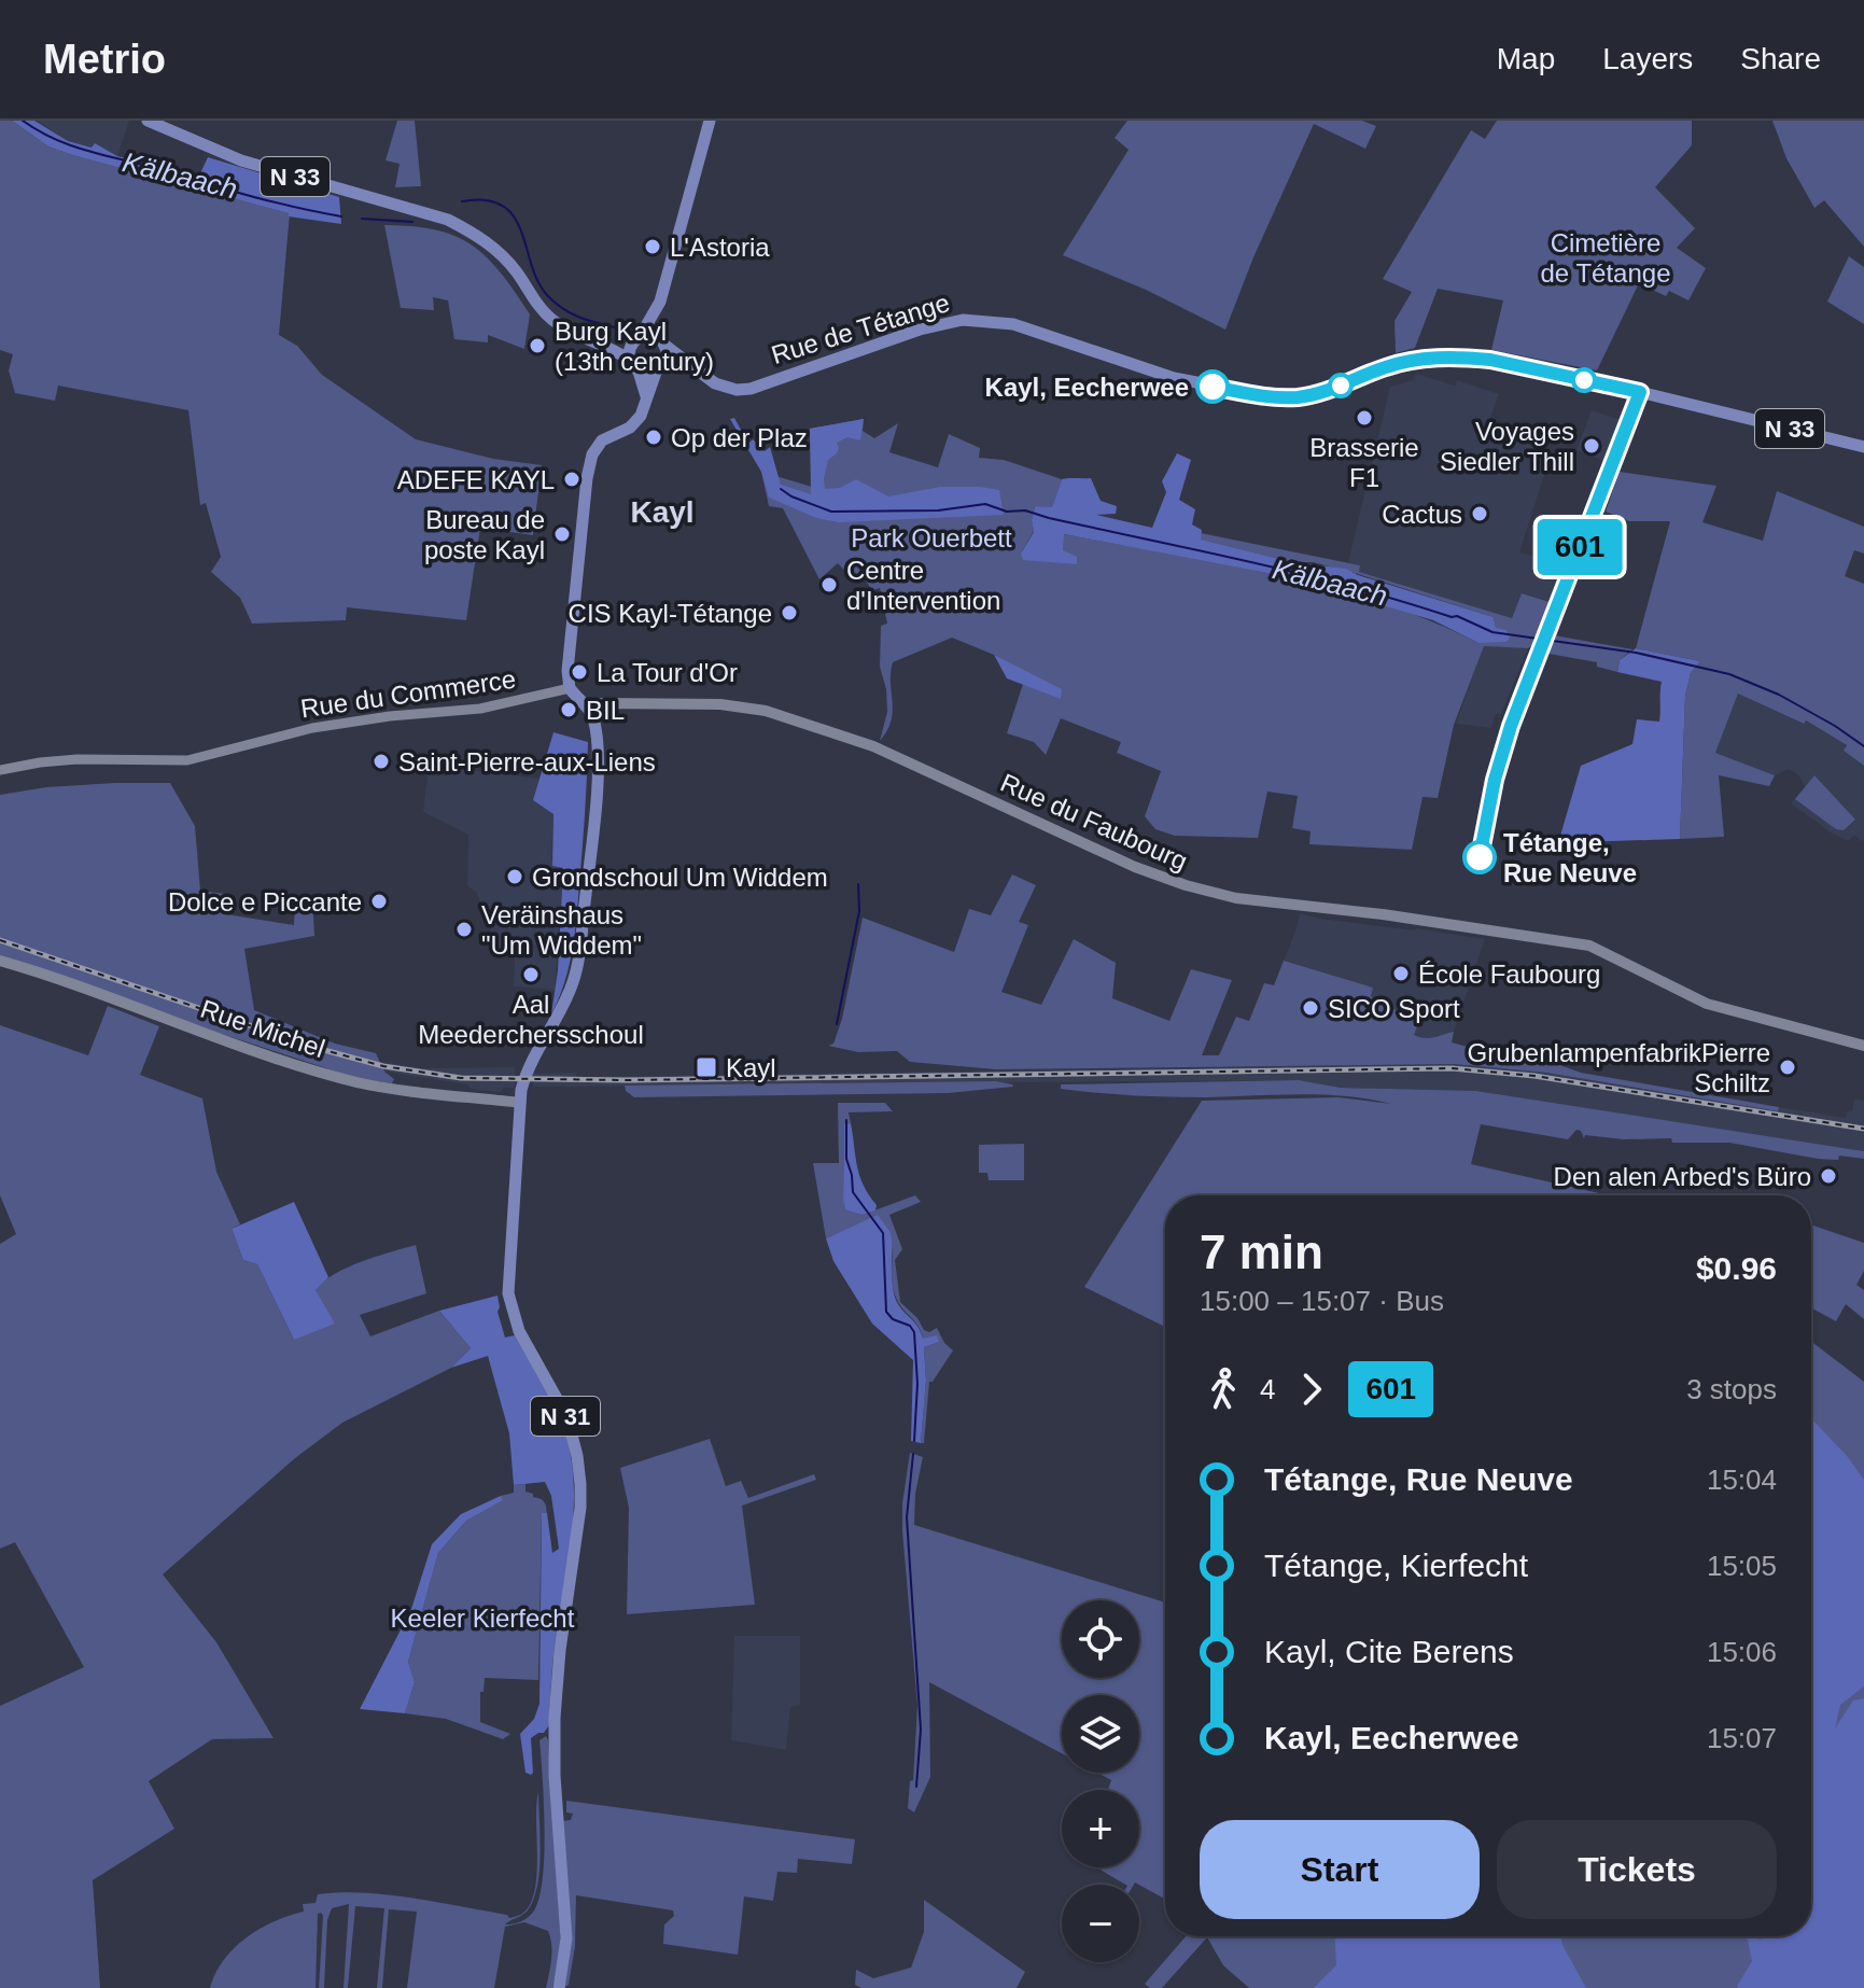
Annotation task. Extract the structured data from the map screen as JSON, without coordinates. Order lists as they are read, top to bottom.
{
  "streets": {
    "main road": [
      "N 33",
      "Rue de Tétange",
      "Rue du Faubourg",
      "Rue Michel",
      "N 31"
    ],
    "street": ["Rue du Commerce"]
  },
  "crossings": [
    ["N 33", "Rue de Tétange"],
    ["Rue du Faubourg", "N 31"],
    ["Rue Michel", "N 31"]
  ],
  "districts": ["Kayl"],
  "water": ["Kälbaach"],
  "parks": ["Cimetière de Tétange", "Park Ouerbett", "Keeler Kierfecht"],
  "places": {
    "other": [
      "L'Astoria",
      "Burg Kayl (13th century)",
      "Kayl, Eecherwee",
      "Brasserie F1",
      "Op der Plaz",
      "Voyages Siedler Thill",
      "ADEFE KAYL",
      "Cactus",
      "Bureau de poste Kayl",
      "Centre d'Intervention",
      "CIS Kayl-Tétange",
      "La Tour d'Or",
      "BIL",
      "Saint-Pierre-aux-Liens",
      "Tétange, Rue Neuve",
      "Grondschoul Um Widdem",
      "Dolce e Piccante",
      "Veräinshaus \"Um Widdem\"",
      "École Faubourg",
      "Aal Meederchersschoul",
      "SICO Sport",
      "GrubenlampenfabrikPierre Schiltz",
      "Den alen Arbed's Büro"
    ],
    "transit": ["Kayl"]
  },
  "lines": ["bus line 601"],
  "page": {
    "header": "Metrio",
    "nav": ["Map", "Layers", "Share"],
    "on_map": "601",
    "heading": ["7 min", "15:00 – 15:07 · Bus", "$0.96"],
    "legs": ["4", "601", "3 stops"],
    "list": [
      {
        "name": "Tétange, Rue Neuve",
        "value": "15:04"
      },
      {
        "name": "Tétange, Kierfecht",
        "value": "15:05"
      },
      {
        "name": "Kayl, Cite Berens",
        "value": "15:06"
      },
      {
        "name": "Kayl, Eecherwee",
        "value": "15:07"
      }
    ],
    "map_buttons": ["+", "−"],
    "buttons": ["Start", "Tickets"]
  }
}
